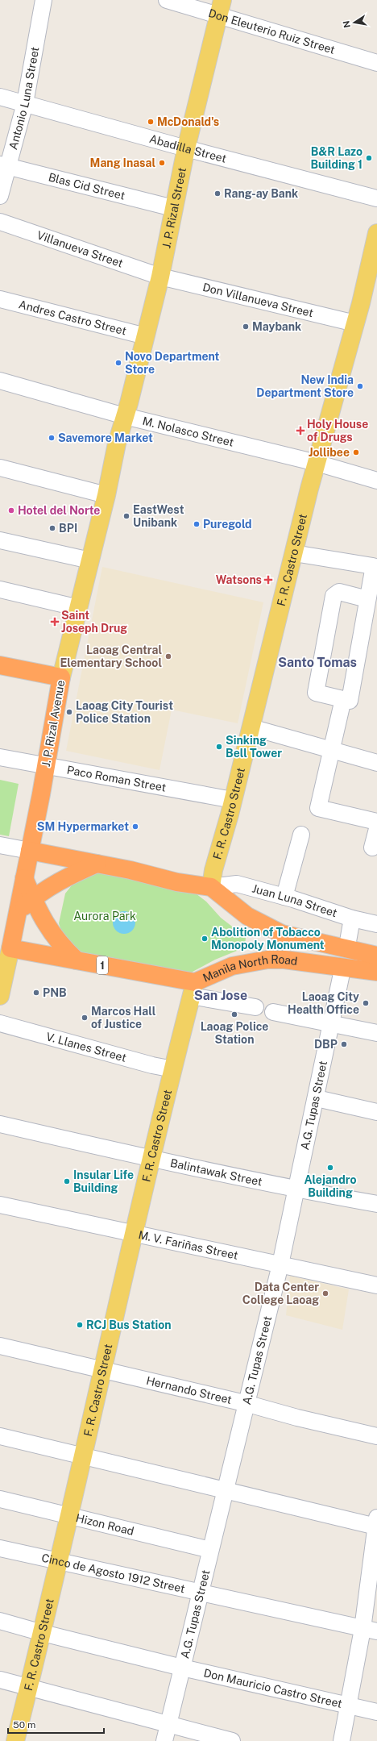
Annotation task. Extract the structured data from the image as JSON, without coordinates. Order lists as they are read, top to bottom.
{
  "streets": {
    "highway": ["J. P. Rizal Avenue", "1", "Manila North Road"],
    "main road": ["J. P. Rizal Street", "F. R. Castro Street"],
    "street": [
      "Don Eleuterio Ruiz Street",
      "Antonio Luna Street",
      "Abadilla Street",
      "Blas Cid Street",
      "Villanueva Street",
      "Don Villanueva Street",
      "Andres Castro Street",
      "M. Nolasco Street",
      "Paco Roman Street",
      "Juan Luna Street",
      "V. Llanes Street",
      "A.G. Tupas Street",
      "Balintawak Street",
      "M. V. Fariñas Street",
      "Hernando Street",
      "Hizon Road",
      "Cinco de Agosto 1912 Street",
      "Don Mauricio Castro Street"
    ]
  },
  "crossings": [
    ["Don Eleuterio Ruiz Street", "J. P. Rizal Street"],
    ["Antonio Luna Street", "Abadilla Street"],
    ["Antonio Luna Street", "Blas Cid Street"],
    ["Abadilla Street", "J. P. Rizal Street"],
    ["Blas Cid Street", "J. P. Rizal Street"],
    ["J. P. Rizal Street", "Villanueva Street"],
    ["J. P. Rizal Street", "Don Villanueva Street"],
    ["J. P. Rizal Street", "Andres Castro Street"],
    ["J. P. Rizal Street", "M. Nolasco Street"],
    ["J. P. Rizal Street", "J. P. Rizal Avenue"],
    ["Villanueva Street", "Don Villanueva Street"],
    ["Don Villanueva Street", "F. R. Castro Street"],
    ["M. Nolasco Street", "F. R. Castro Street"],
    ["M. Nolasco Street", "J. P. Rizal Avenue"],
    ["F. R. Castro Street", "Paco Roman Street"],
    ["F. R. Castro Street", "Juan Luna Street"],
    ["F. R. Castro Street", "Manila North Road"],
    ["F. R. Castro Street", "V. Llanes Street"],
    ["F. R. Castro Street", "Balintawak Street"],
    ["F. R. Castro Street", "M. V. Fariñas Street"],
    ["F. R. Castro Street", "Hernando Street"],
    ["F. R. Castro Street", "Hizon Road"],
    ["F. R. Castro Street", "Cinco de Agosto 1912 Street"],
    ["F. R. Castro Street", "Don Mauricio Castro Street"],
    ["J. P. Rizal Avenue", "Paco Roman Street"],
    ["J. P. Rizal Avenue", "Manila North Road"],
    ["A.G. Tupas Street", "Balintawak Street"],
    ["A.G. Tupas Street", "M. V. Fariñas Street"],
    ["A.G. Tupas Street", "Hernando Street"],
    ["A.G. Tupas Street", "Hizon Road"],
    ["A.G. Tupas Street", "Cinco de Agosto 1912 Street"],
    ["A.G. Tupas Street", "Don Mauricio Castro Street"]
  ],
  "districts": ["Santo Tomas", "San Jose"],
  "parks": ["Aurora Park"],
  "places": {
    "other": [
      "McDonald's",
      "B&R Lazo Building 1",
      "Mang Inasal",
      "Rang-ay Bank",
      "Maybank",
      "Novo Department Store",
      "New India Department Store",
      "Savemore Market",
      "Jollibee",
      "Hotel del Norte",
      "EastWest Unibank",
      "Puregold",
      "BPI",
      "Laoag Central Elementary School",
      "Laoag City Tourist Police Station",
      "Sinking Bell Tower",
      "SM Hypermarket",
      "Abolition of Tobacco Monopoly Monument",
      "PNB",
      "Laoag City Health Office",
      "Laoag Police Station",
      "Marcos Hall of Justice",
      "DBP",
      "Alejandro Building",
      "Insular Life Building",
      "Data Center College Laoag",
      "RCJ Bus Station"
    ],
    "health": ["Holy House of Drugs", "Watsons", "Saint Joseph Drug"]
  },
  "scale_bar": "50 m",
  "north": "left"
}
